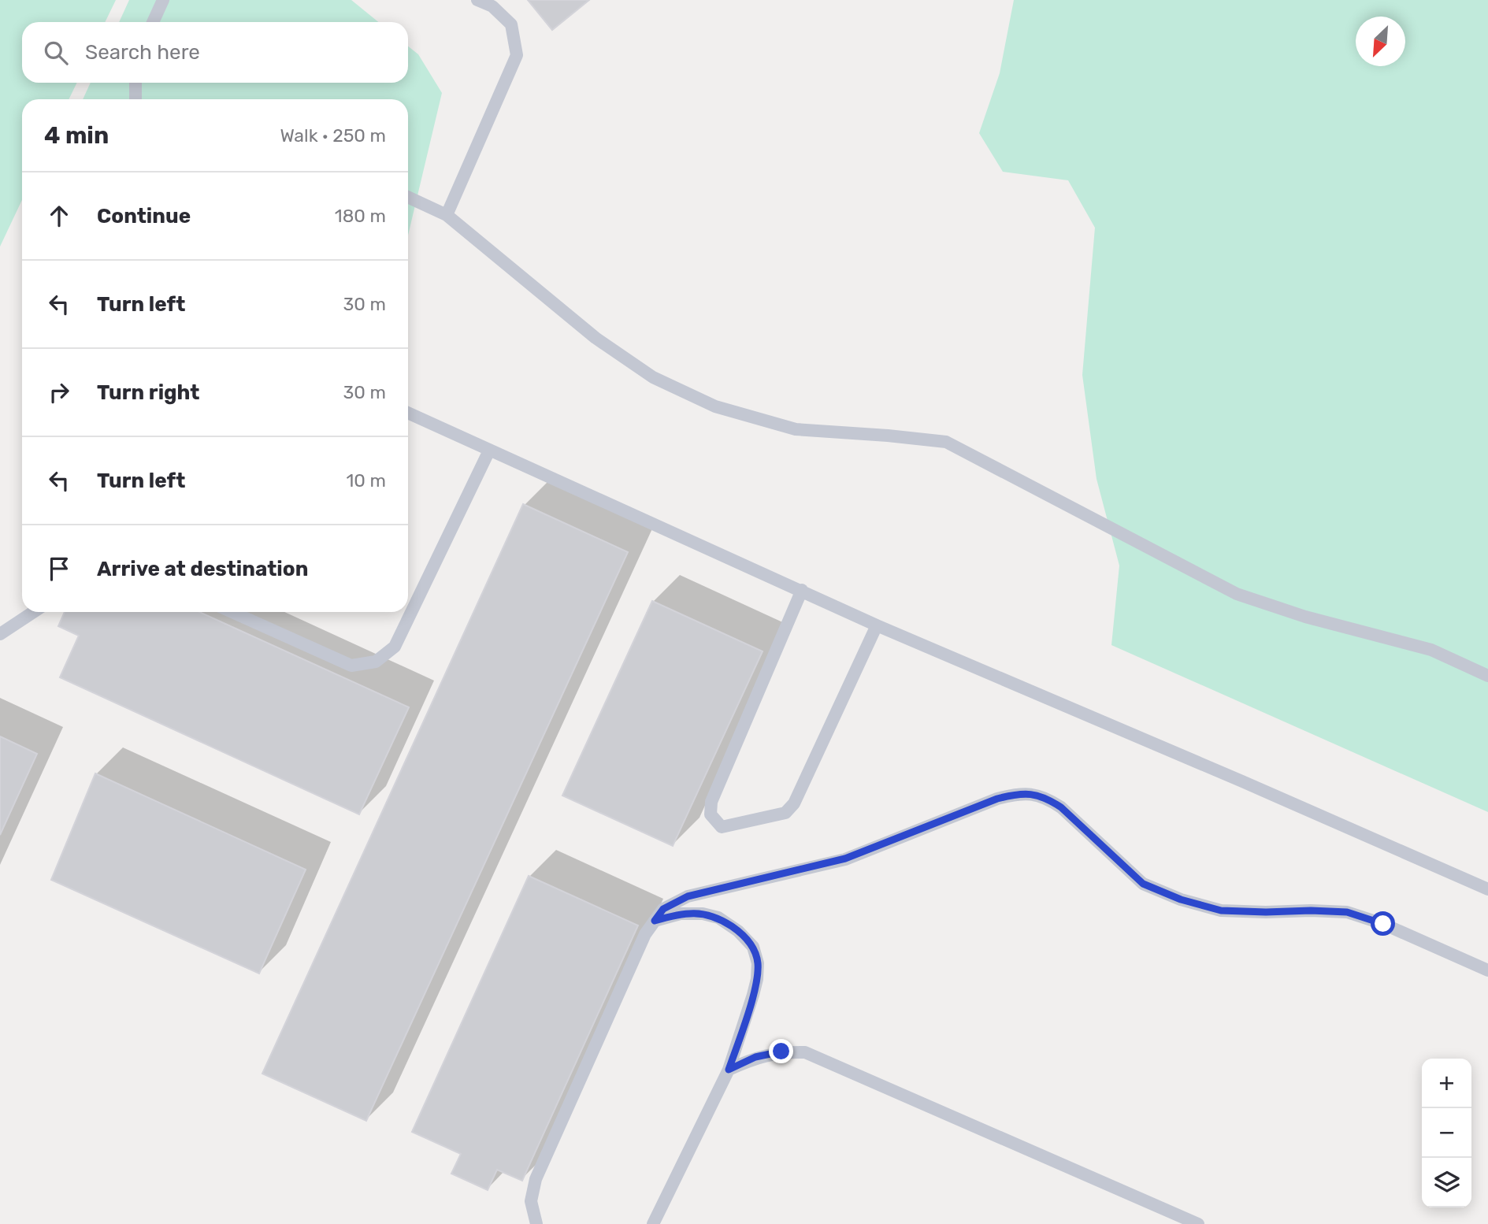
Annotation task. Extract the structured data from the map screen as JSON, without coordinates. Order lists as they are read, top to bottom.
{
  "north": "bottom left",
  "page": {
    "search": "Search here",
    "heading": ["4 min", "Walk · 250 m"],
    "list": [
      ["Continue", "180 m"],
      ["Turn left", "30 m"],
      ["Turn right", "30 m"],
      ["Turn left", "10 m"],
      "Arrive at destination"
    ],
    "map_buttons": ["+", "−"]
  }
}
